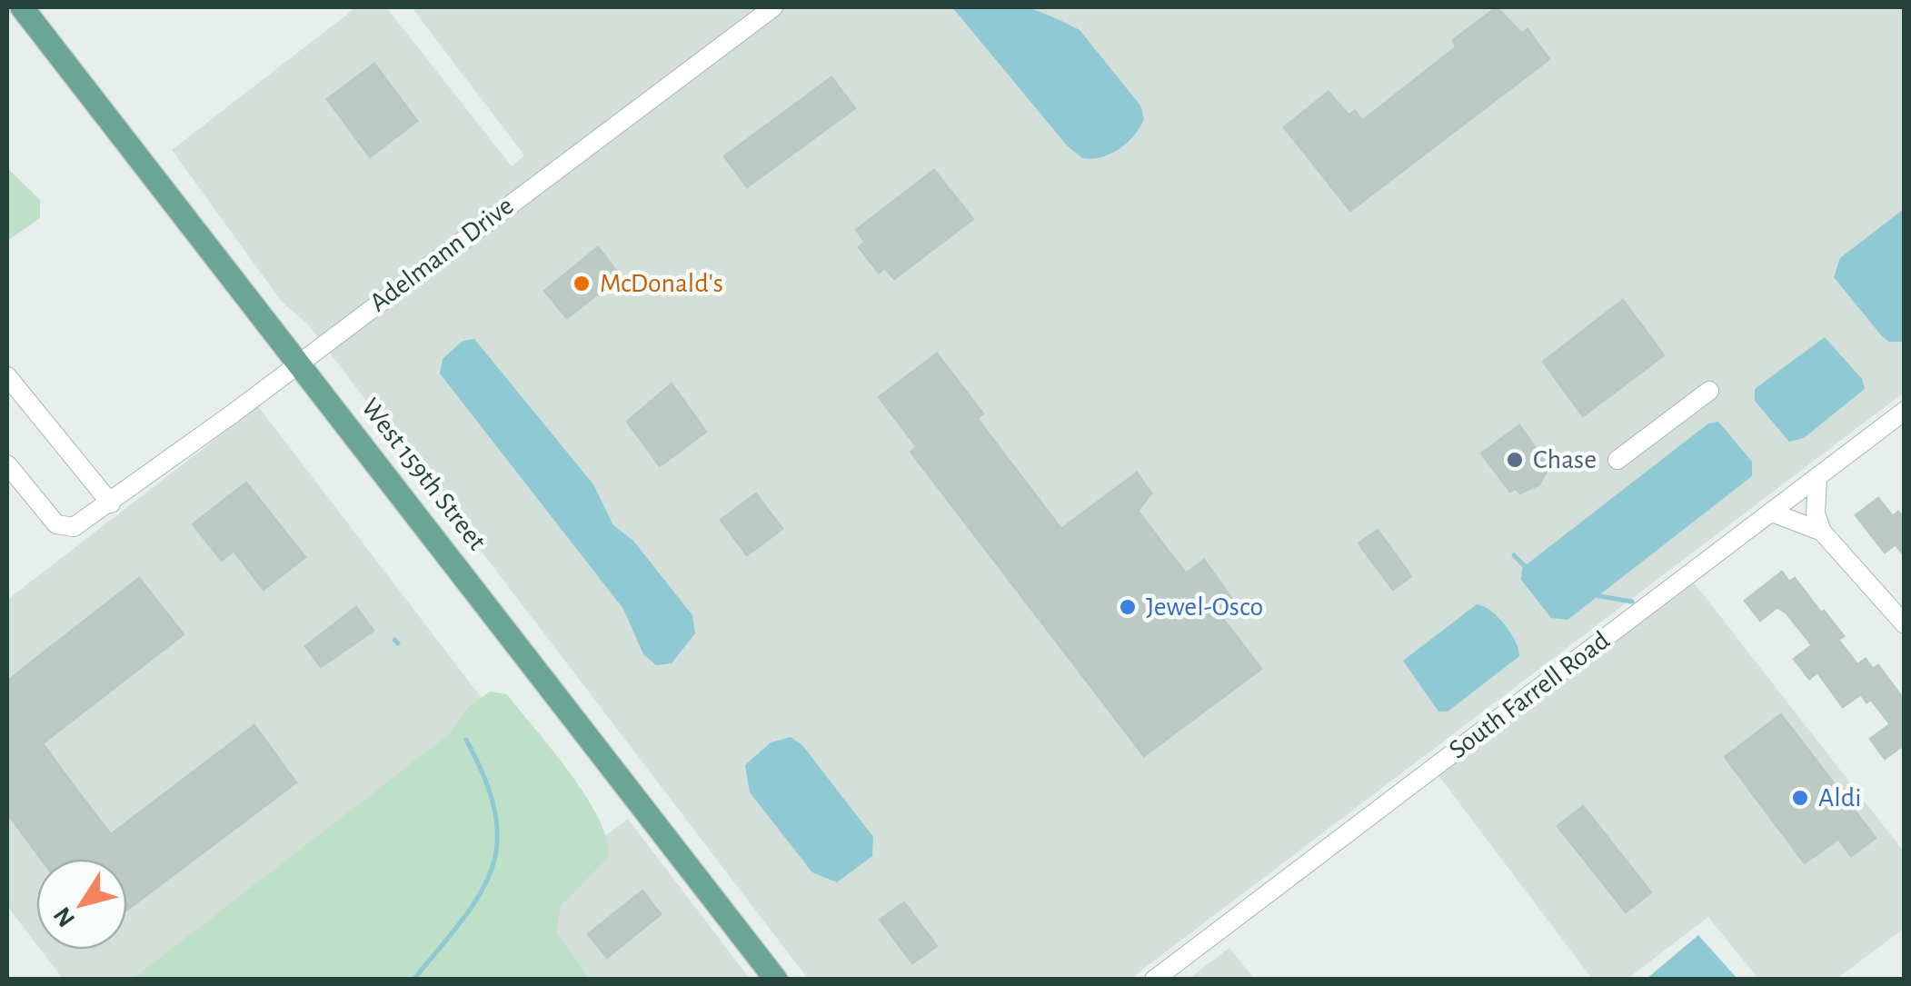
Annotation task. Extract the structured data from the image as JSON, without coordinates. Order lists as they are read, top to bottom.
{
  "streets": {
    "main road": ["West 159th Street"],
    "street": ["Adelmann Drive", "South Farrell Road"]
  },
  "crossings": [
    ["Adelmann Drive", "West 159th Street"]
  ],
  "places": [
    "McDonald's",
    "Chase",
    "Jewel-Osco",
    "Aldi"
  ],
  "north": "bottom left"
}
